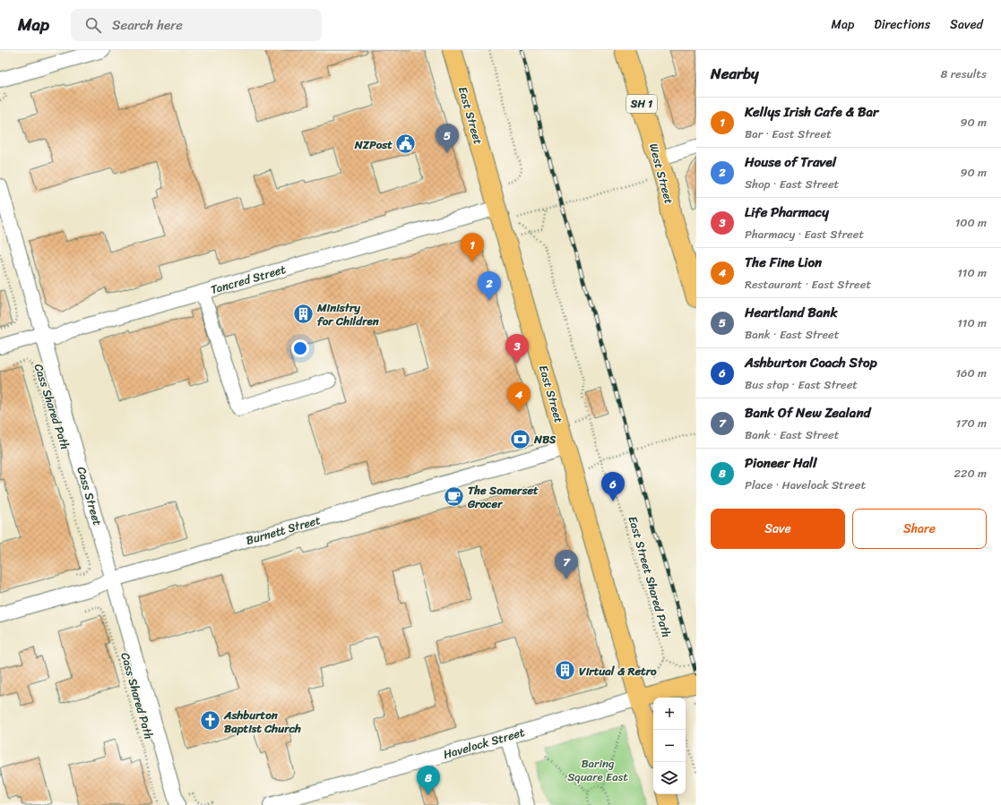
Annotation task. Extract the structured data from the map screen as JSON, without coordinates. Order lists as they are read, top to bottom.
{
  "streets": {
    "highway": ["SH 1", "West Street"],
    "main road": ["East Street", "Havelock Street"],
    "street": ["Tancred Street", "Cass Street", "Burnett Street"],
    "path": ["Cass Shared Path", "East Street Shared Path"]
  },
  "crossings": [
    ["East Street", "Tancred Street"],
    ["East Street", "Burnett Street"],
    ["East Street", "Havelock Street"],
    ["Tancred Street", "Cass Street"],
    ["Cass Street", "Burnett Street"]
  ],
  "parks": ["Baring Square East"],
  "places": {
    "public building": ["NZPost"],
    "building": ["Ministry for Children", "Virtual & Retro"],
    "bank": ["NBS"],
    "cafe": ["The Somerset Grocer"],
    "church": ["Ashburton Baptist Church"]
  },
  "page": {
    "header": "Map",
    "search": "Search here",
    "nav": ["Map", "Directions", "Saved"],
    "heading": ["Nearby", "8 results"],
    "list": [
      {
        "mark": "1",
        "name": "Kellys Irish Cafe & Bar",
        "note": "Bar · East Street",
        "value": "90 m"
      },
      {
        "mark": "2",
        "name": "House of Travel",
        "note": "Shop · East Street",
        "value": "90 m"
      },
      {
        "mark": "3",
        "name": "Life Pharmacy",
        "note": "Pharmacy · East Street",
        "value": "100 m"
      },
      {
        "mark": "4",
        "name": "The Fine Lion",
        "note": "Restaurant · East Street",
        "value": "110 m"
      },
      {
        "mark": "5",
        "name": "Heartland Bank",
        "note": "Bank · East Street",
        "value": "110 m"
      },
      {
        "mark": "6",
        "name": "Ashburton Coach Stop",
        "note": "Bus stop · East Street",
        "value": "160 m"
      },
      {
        "mark": "7",
        "name": "Bank Of New Zealand",
        "note": "Bank · East Street",
        "value": "170 m"
      },
      {
        "mark": "8",
        "name": "Pioneer Hall",
        "note": "Place · Havelock Street",
        "value": "220 m"
      }
    ],
    "pins": [
      "5",
      "1",
      "2",
      "3",
      "4",
      "6",
      "7",
      "8"
    ],
    "buttons": ["Save", "Share"],
    "map_buttons": ["+", "−"]
  }
}
